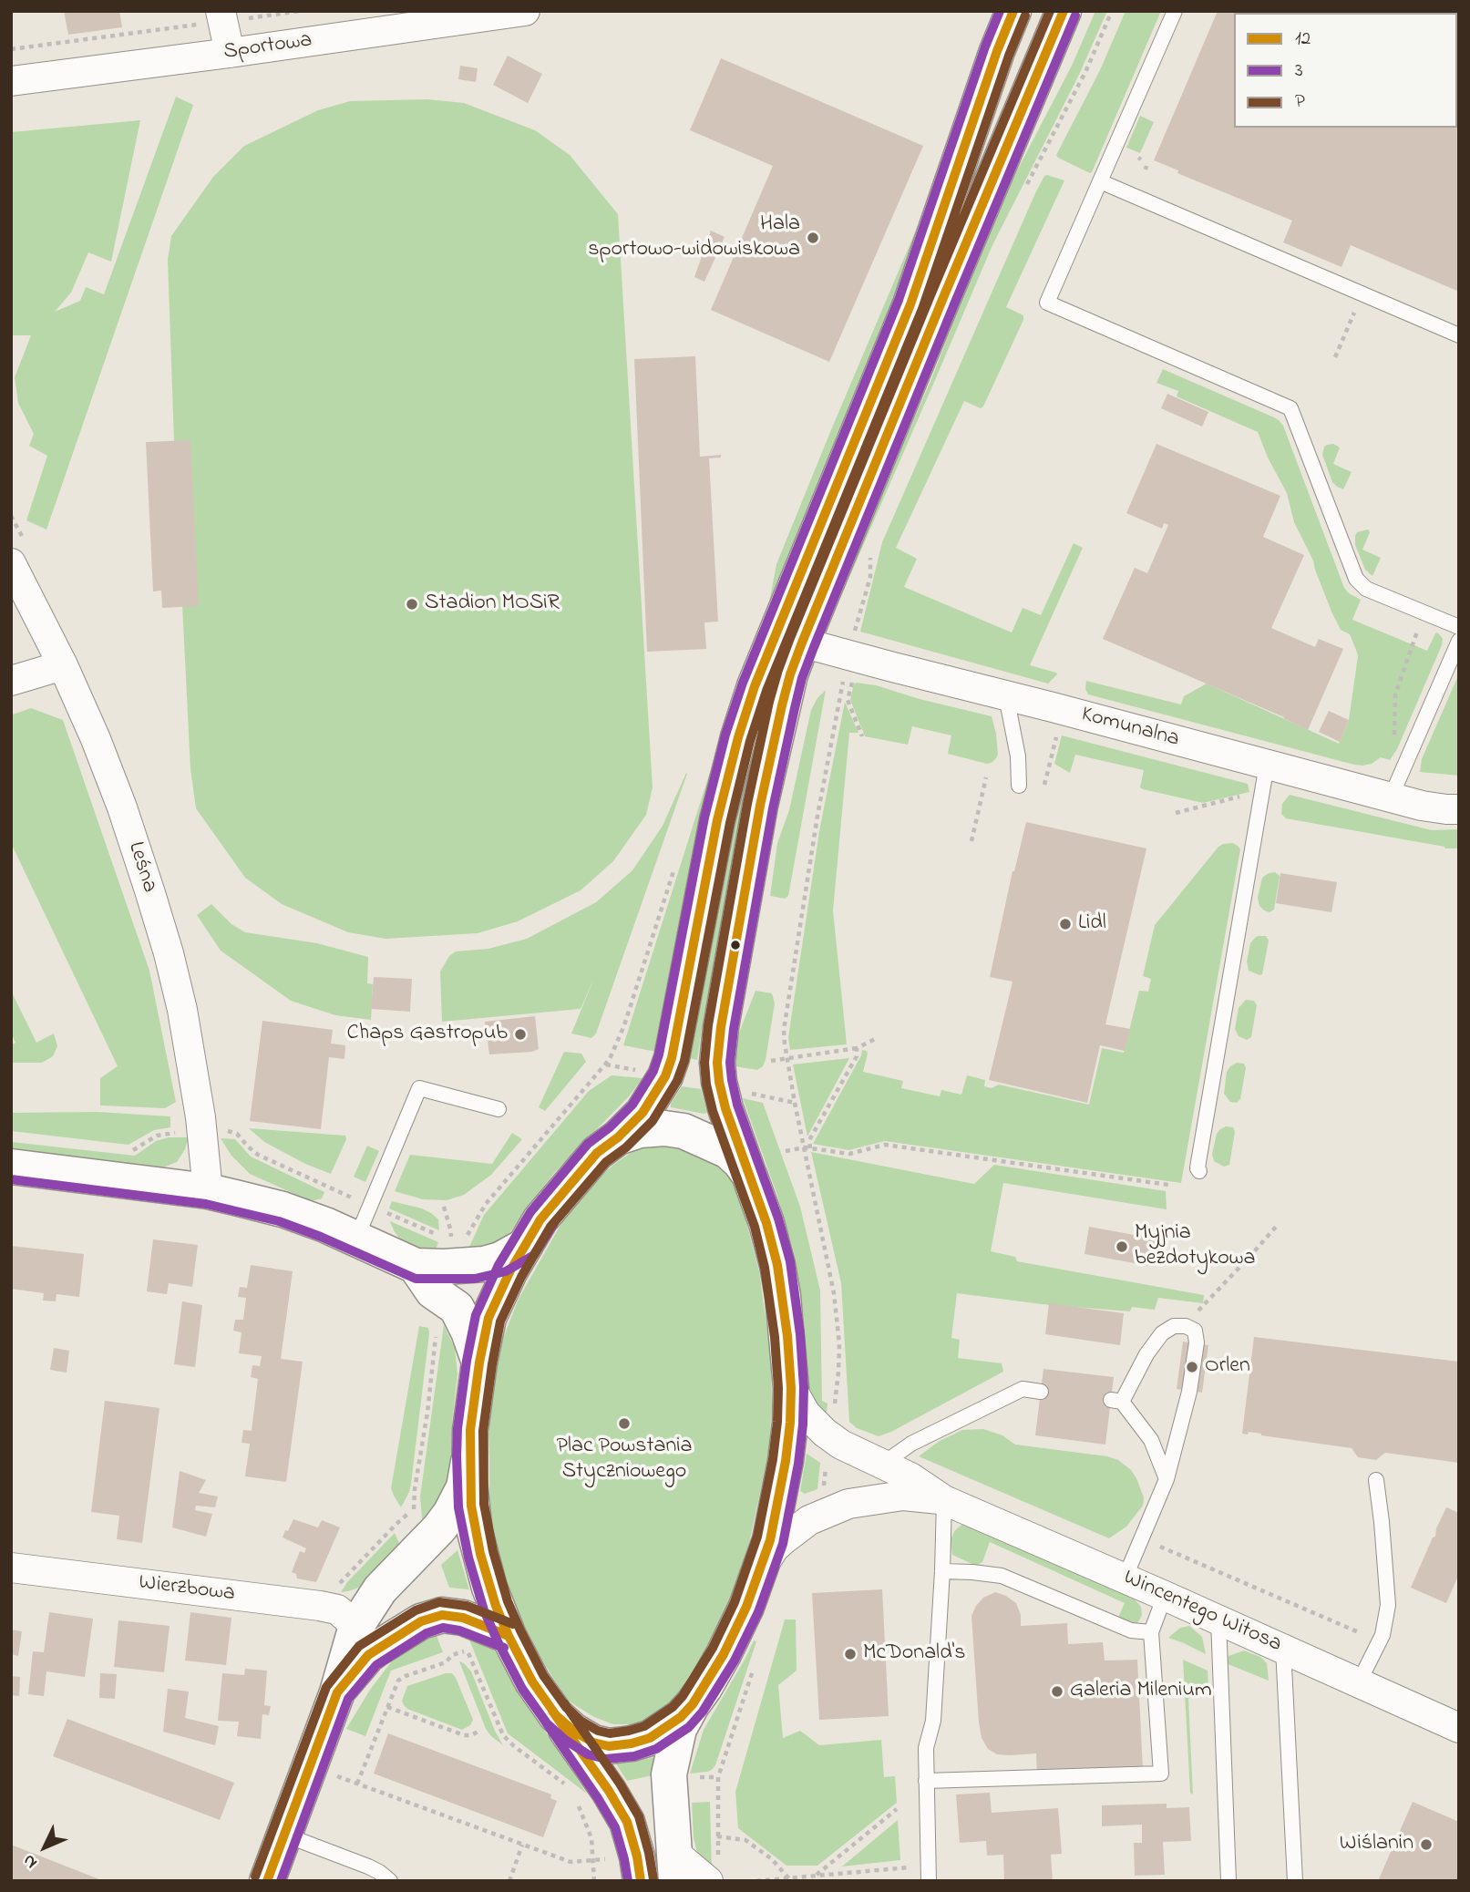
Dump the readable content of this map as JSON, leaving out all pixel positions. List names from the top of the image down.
{
  "streets": {
    "street": [
      "Sportowa",
      "Komunalna",
      "Leśna",
      "Wierzbowa",
      "Wincentego Witosa"
    ]
  },
  "places": [
    "Hala sportowo-widowiskowa",
    "Stadion MOSiR",
    "Lidl",
    "Chaps Gastropub",
    "Myjnia bezdotykowa",
    "Orlen",
    "Plac Powstania Styczniowego",
    "McDonald's",
    "Galeria Milenium",
    "Wiślanin"
  ],
  "lines": ["transit line 12", "transit line 3", "transit line P"],
  "legend": ["12", "3", "P"],
  "north": "bottom left"
}
